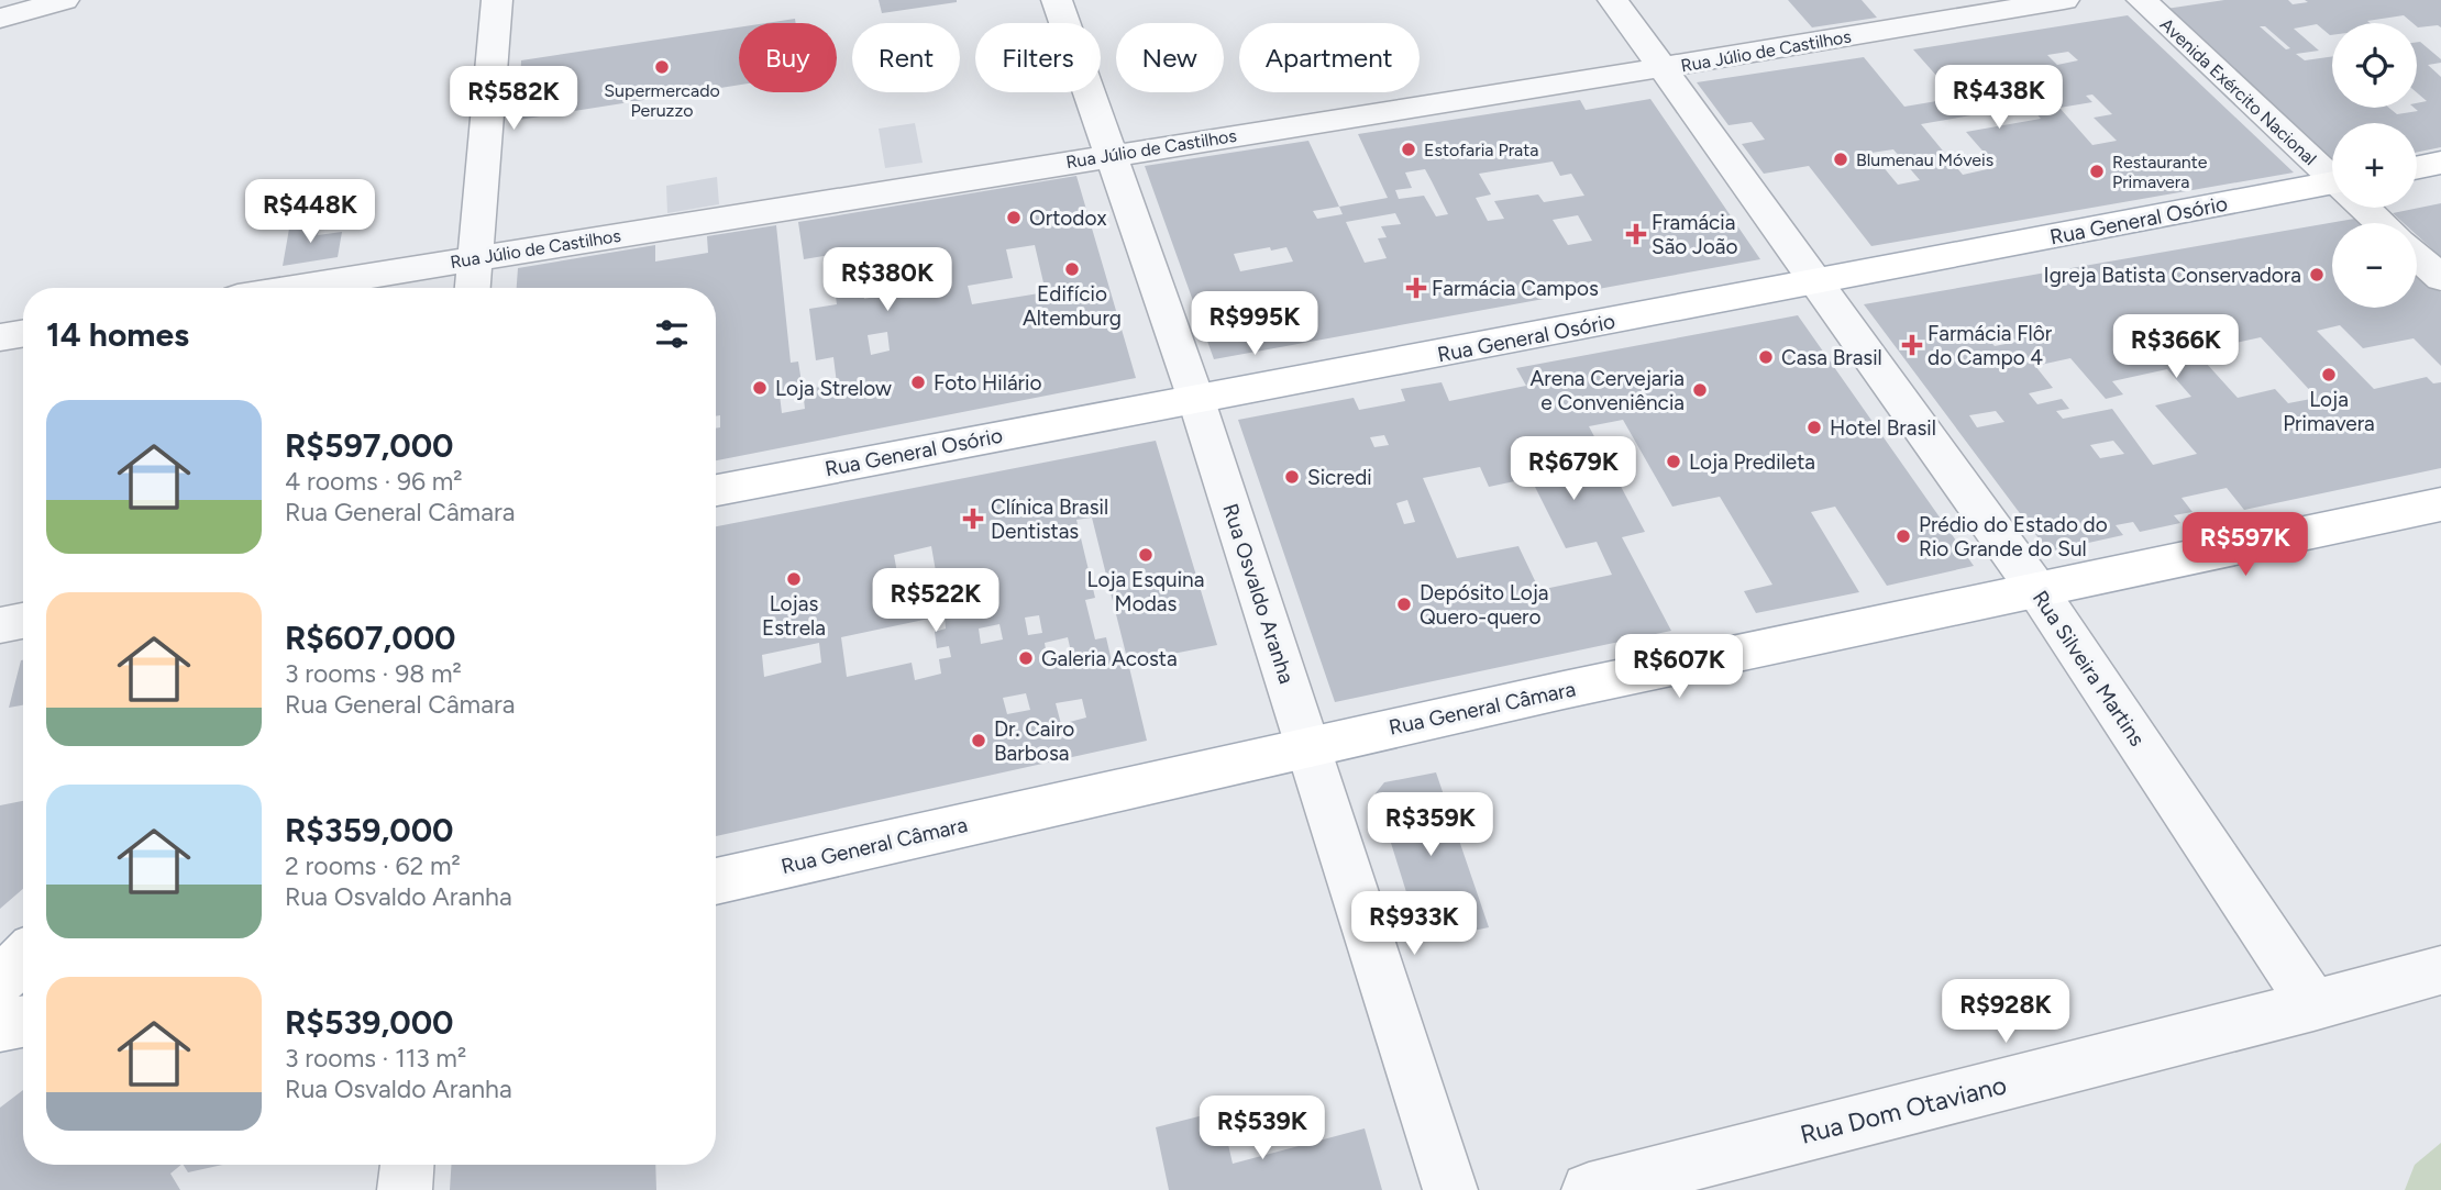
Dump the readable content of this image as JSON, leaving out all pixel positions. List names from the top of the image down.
{
  "streets": {
    "main road": ["Rua General Osório", "Rua General Câmara"],
    "street": [
      "Rua Júlio de Castilhos",
      "Avenida Exército Nacional",
      "Rua Osvaldo Aranha",
      "Rua Silveira Martins",
      "Rua Dom Otaviano"
    ]
  },
  "crossings": [
    ["Rua Júlio de Castilhos", "Rua Osvaldo Aranha"],
    ["Rua Júlio de Castilhos", "Rua Silveira Martins"],
    ["Rua General Osório", "Rua Osvaldo Aranha"],
    ["Rua General Osório", "Rua Silveira Martins"],
    ["Rua Osvaldo Aranha", "Rua General Câmara"],
    ["Rua Silveira Martins", "Rua General Câmara"],
    ["Rua Silveira Martins", "Rua Dom Otaviano"]
  ],
  "places": {
    "other": [
      "Supermercado Peruzzo",
      "Estofaria Prata",
      "Blumenau Móveis",
      "Restaurante Primavera",
      "Ortodox",
      "Edifício Altemburg",
      "Igreja Batista Conservadora",
      "Casa Brasil",
      "Loja Primavera",
      "Foto Hilário",
      "Loja Strelow",
      "Arena Cervejaria e Conveniência",
      "Hotel Brasil",
      "Loja Predileta",
      "Sicredi",
      "Prédio do Estado do Rio Grande do Sul",
      "Loja Esquina Modas",
      "Lojas Estrela",
      "Depósito Loja Quero-quero",
      "Galeria Acosta",
      "Dr. Cairo Barbosa"
    ],
    "health": [
      "Framácia São João",
      "Farmácia Campos",
      "Farmácia Flôr do Campo 4",
      "Clínica Brasil Dentistas"
    ]
  },
  "page": {
    "map_buttons": ["+", "−"],
    "chip": [
      "Buy",
      "Rent",
      "Filters",
      "New",
      "Apartment"
    ],
    "price": [
      "R$438K",
      "R$582K",
      "R$448K",
      "R$380K",
      "R$995K",
      "R$366K",
      "R$679K",
      "R$597K",
      "R$522K",
      "R$607K",
      "R$359K",
      "R$933K",
      "R$928K",
      "R$539K"
    ],
    "heading": "14 homes",
    "list": [
      {
        "name": "R$597,000",
        "note": "4 rooms · 96 m² · Rua General Câmara"
      },
      {
        "name": "R$607,000",
        "note": "3 rooms · 98 m² · Rua General Câmara"
      },
      {
        "name": "R$359,000",
        "note": "2 rooms · 62 m² · Rua Osvaldo Aranha"
      },
      {
        "name": "R$539,000",
        "note": "3 rooms · 113 m² · Rua Osvaldo Aranha"
      }
    ]
  }
}
